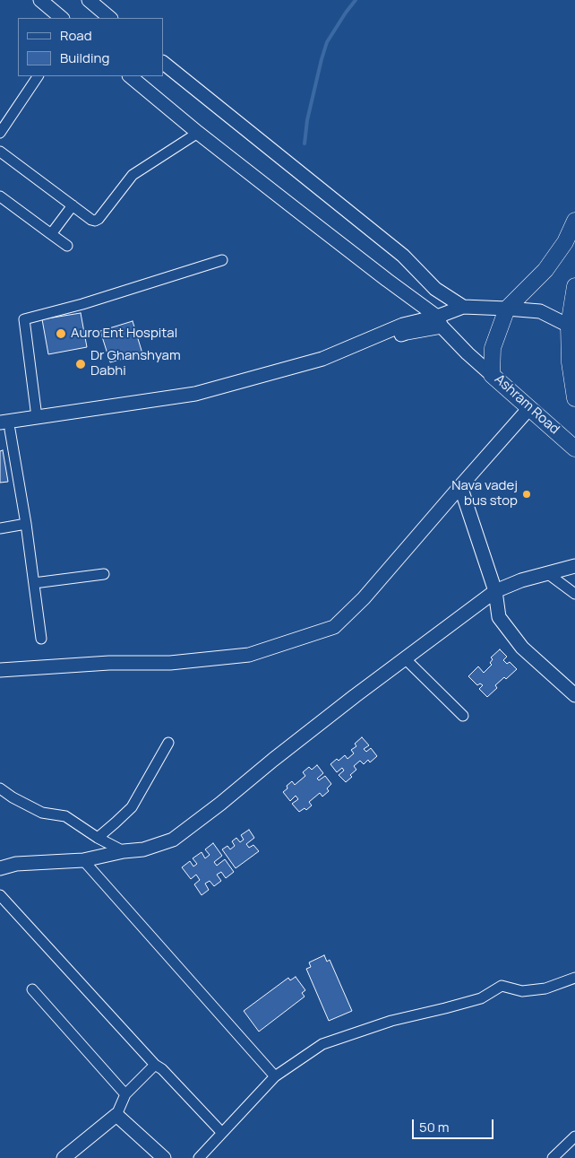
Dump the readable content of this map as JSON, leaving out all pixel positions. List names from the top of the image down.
{
  "streets": {
    "main road": ["Ashram Road"]
  },
  "places": ["Auro Ent Hospital", "Dr Ghanshyam Dabhi", "Nava vadej bus stop"],
  "legend": ["Road", "Building"],
  "scale_bar": "50 m"
}
